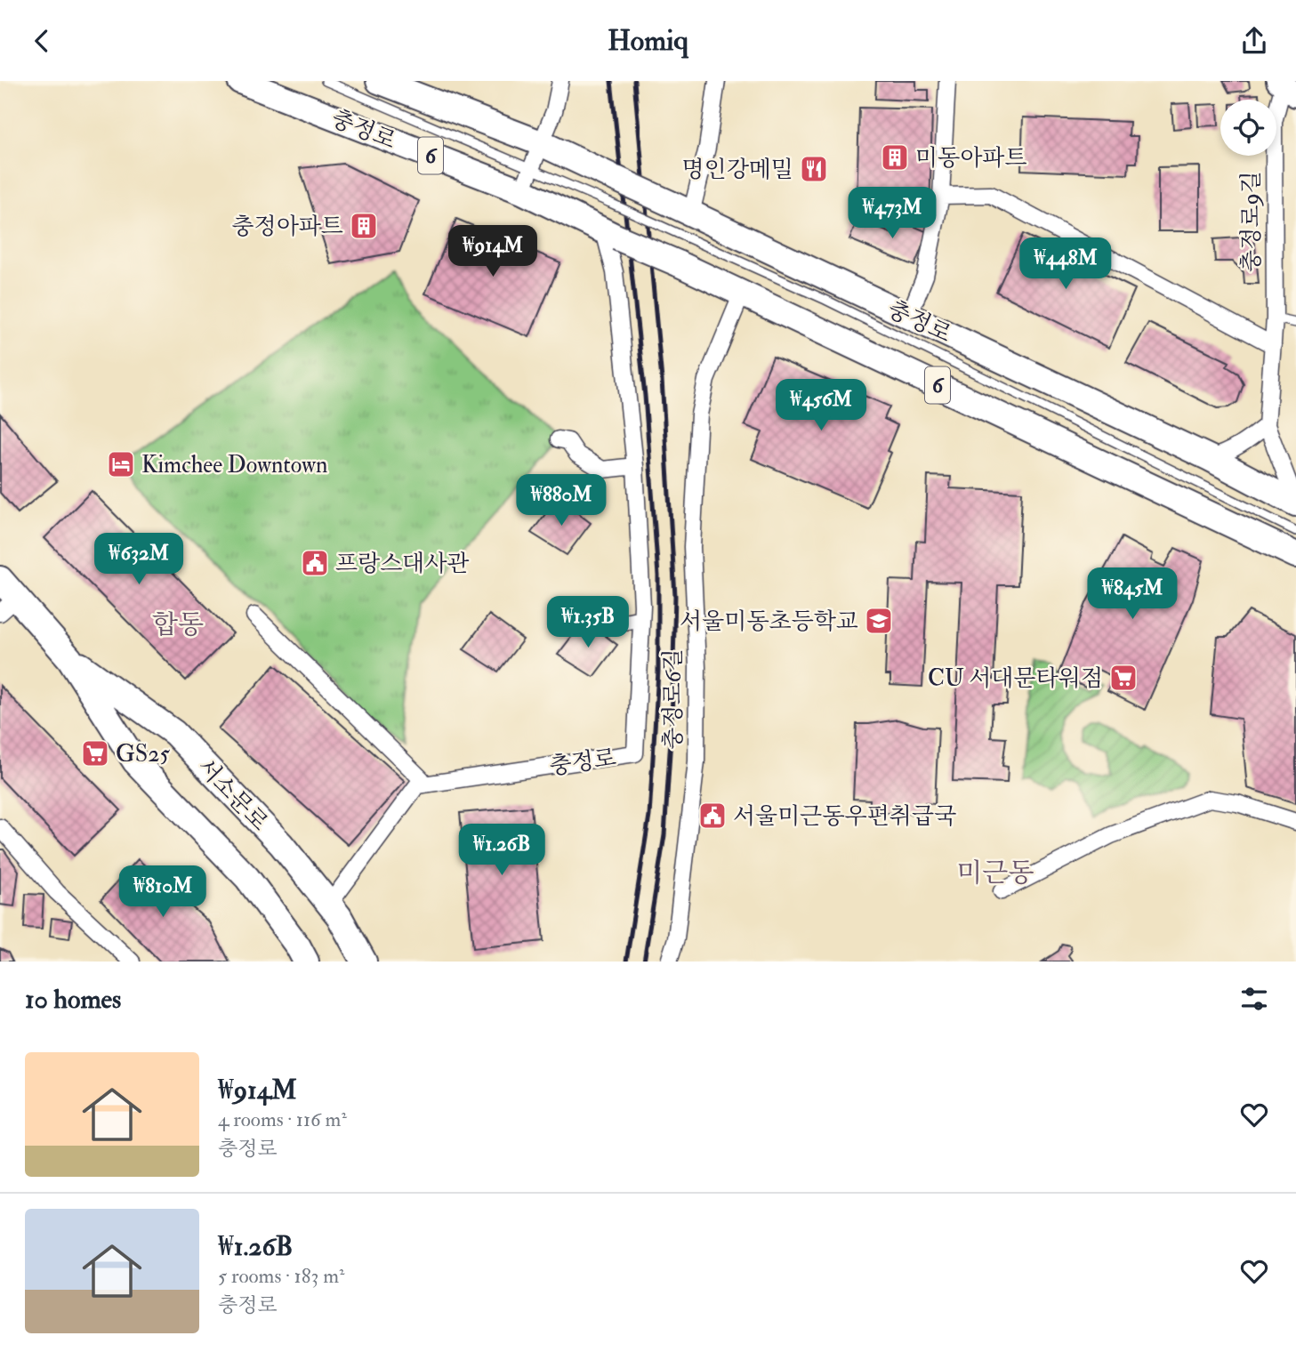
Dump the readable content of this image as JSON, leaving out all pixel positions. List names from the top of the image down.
{
  "streets": {
    "main road": ["충정로", "6", "서소문로"],
    "street": ["충정로9길", "충정로6길"]
  },
  "crossings": [
    ["충정로", "충정로9길"],
    ["충정로", "충정로6길"]
  ],
  "districts": ["합동", "미근동"],
  "places": {
    "building": ["미동아파트", "충정아파트"],
    "restaurant": ["명인강메밀"],
    "hotel": ["Kimchee Downtown"],
    "public building": ["프랑스대사관", "서울미근동우편취급국"],
    "school or university": ["서울미동초등학교"],
    "supermarket": ["CU 서대문타워점", "GS25"]
  },
  "page": {
    "header": "Homiq",
    "price": [
      "₩473M",
      "₩914M",
      "₩448M",
      "₩456M",
      "₩880M",
      "₩632M",
      "₩845M",
      "₩1.35B",
      "₩1.26B",
      "₩810M"
    ],
    "heading": "10 homes",
    "list": [
      {
        "name": "₩914M",
        "note": "4 rooms · 116 m² · 충정로"
      },
      {
        "name": "₩1.26B",
        "note": "5 rooms · 183 m² · 충정로"
      }
    ]
  }
}
